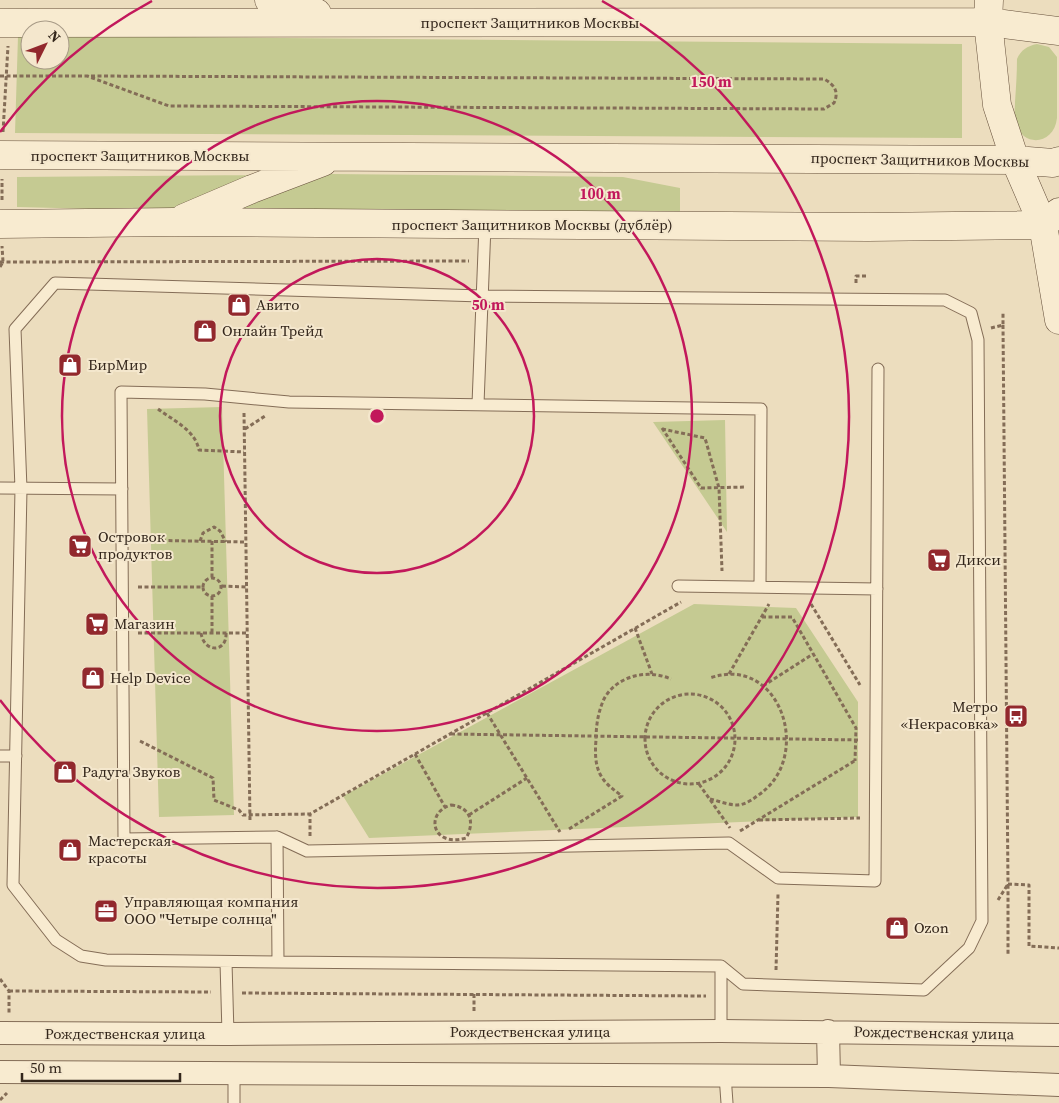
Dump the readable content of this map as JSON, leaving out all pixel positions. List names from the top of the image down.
{
  "streets": {
    "main road": ["проспект Защитников Москвы", "проспект Защитников Москвы (дублёр)"],
    "street": ["Рождественская улица"]
  },
  "places": {
    "shop": [
      "Авито",
      "Онлайн Трейд",
      "БирМир",
      "Help Device",
      "Радуга Звуков",
      "Мастерская красоты",
      "Ozon"
    ],
    "supermarket": ["Островок продуктов", "Дикси", "Магазин"],
    "bus stop": ["Метро «Некрасовка»"],
    "office": ["Управляющая компания ООО \"Четыре солнца\""]
  },
  "scale_bar": "50 m",
  "north": "top right",
  "rings": ["150 m", "100 m", "50 m"]
}
